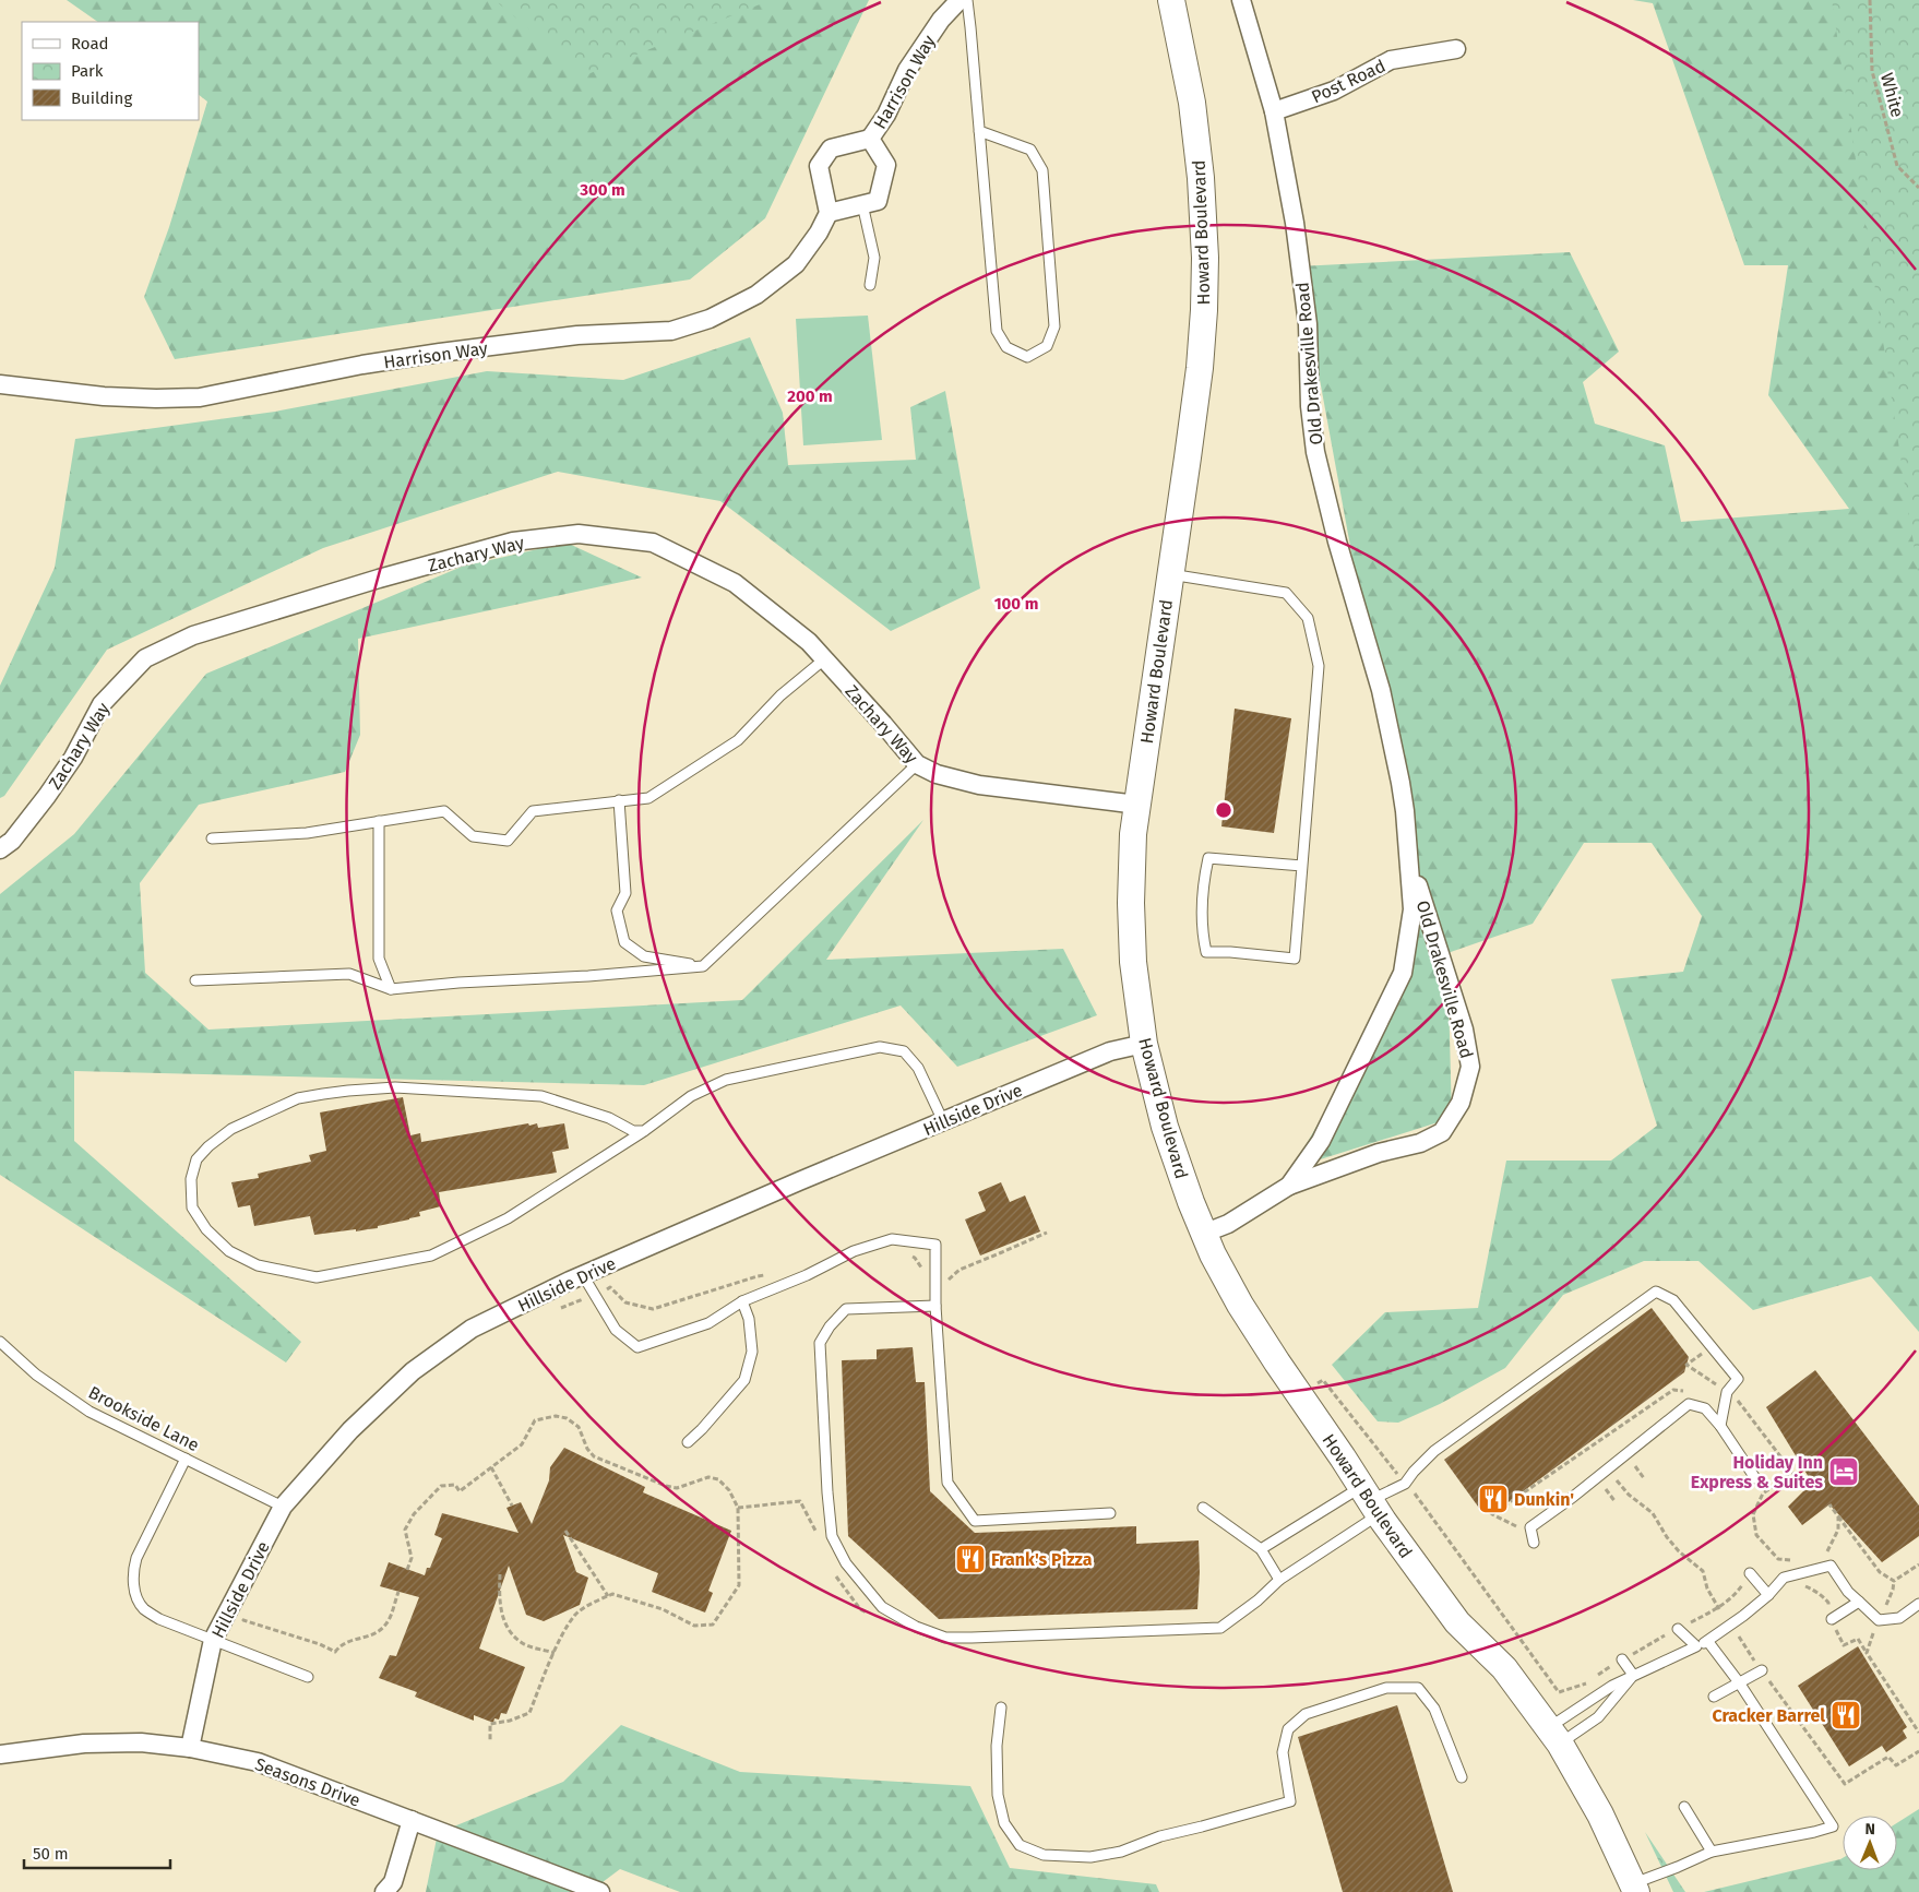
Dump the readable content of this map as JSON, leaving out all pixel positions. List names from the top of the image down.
{
  "streets": {
    "main road": ["Howard Boulevard"],
    "street": [
      "Post Road",
      "Harrison Way",
      "Old Drakesville Road",
      "Zachary Way",
      "Hillside Drive",
      "Seasons Drive"
    ],
    "lane": ["Brookside Lane"],
    "path": ["White"]
  },
  "crossings": [
    ["Post Road", "Old Drakesville Road"],
    ["Howard Boulevard", "Old Drakesville Road"],
    ["Howard Boulevard", "Zachary Way"],
    ["Howard Boulevard", "Hillside Drive"],
    ["Hillside Drive", "Brookside Lane"],
    ["Hillside Drive", "Seasons Drive"]
  ],
  "places": {
    "hotel": ["Holiday Inn Express & Suites"],
    "restaurant": ["Dunkin'", "Frank's Pizza", "Cracker Barrel"]
  },
  "legend": ["Road", "Park", "Building"],
  "scale_bar": "50 m",
  "north": "top",
  "rings": ["300 m", "200 m", "100 m"]
}
